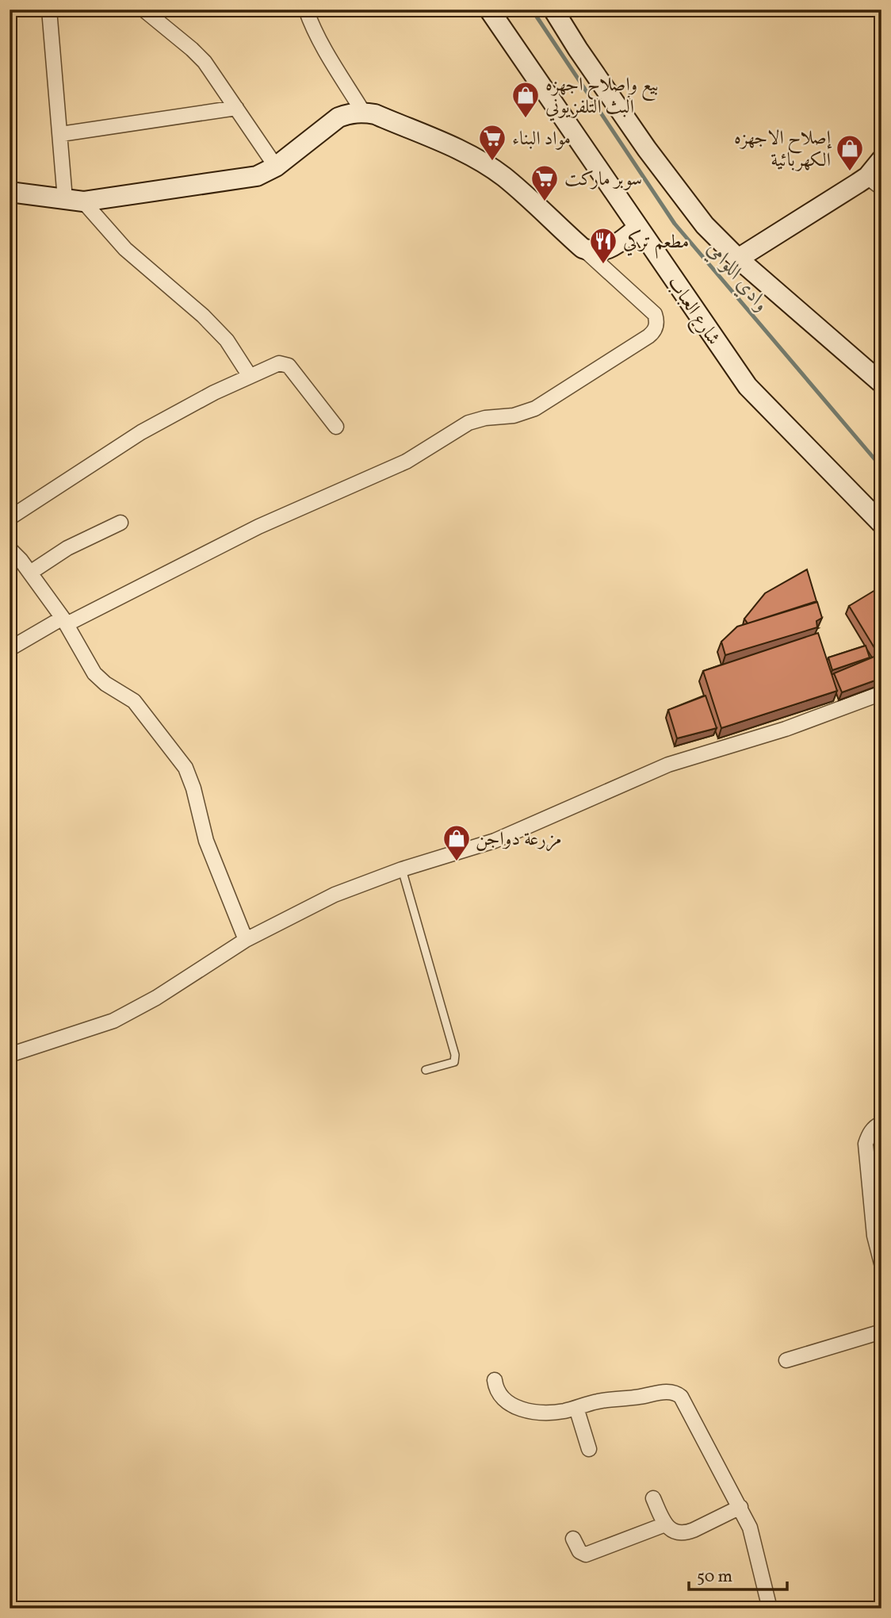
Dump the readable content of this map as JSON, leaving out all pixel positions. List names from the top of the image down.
{
  "streets": {
    "street": ["شارع العباب"]
  },
  "water": ["وادي اللوامي"],
  "places": {
    "shop": ["بيع وإصلاح اجهزه البث التلفزيوني", "إصلاح الاجهزه الكهربائية", "مزرعة دواجن"],
    "supermarket": ["مواد البناء", "سوبر ماركت"],
    "restaurant": ["مطعم تركي"]
  },
  "scale_bar": "50 m"
}
